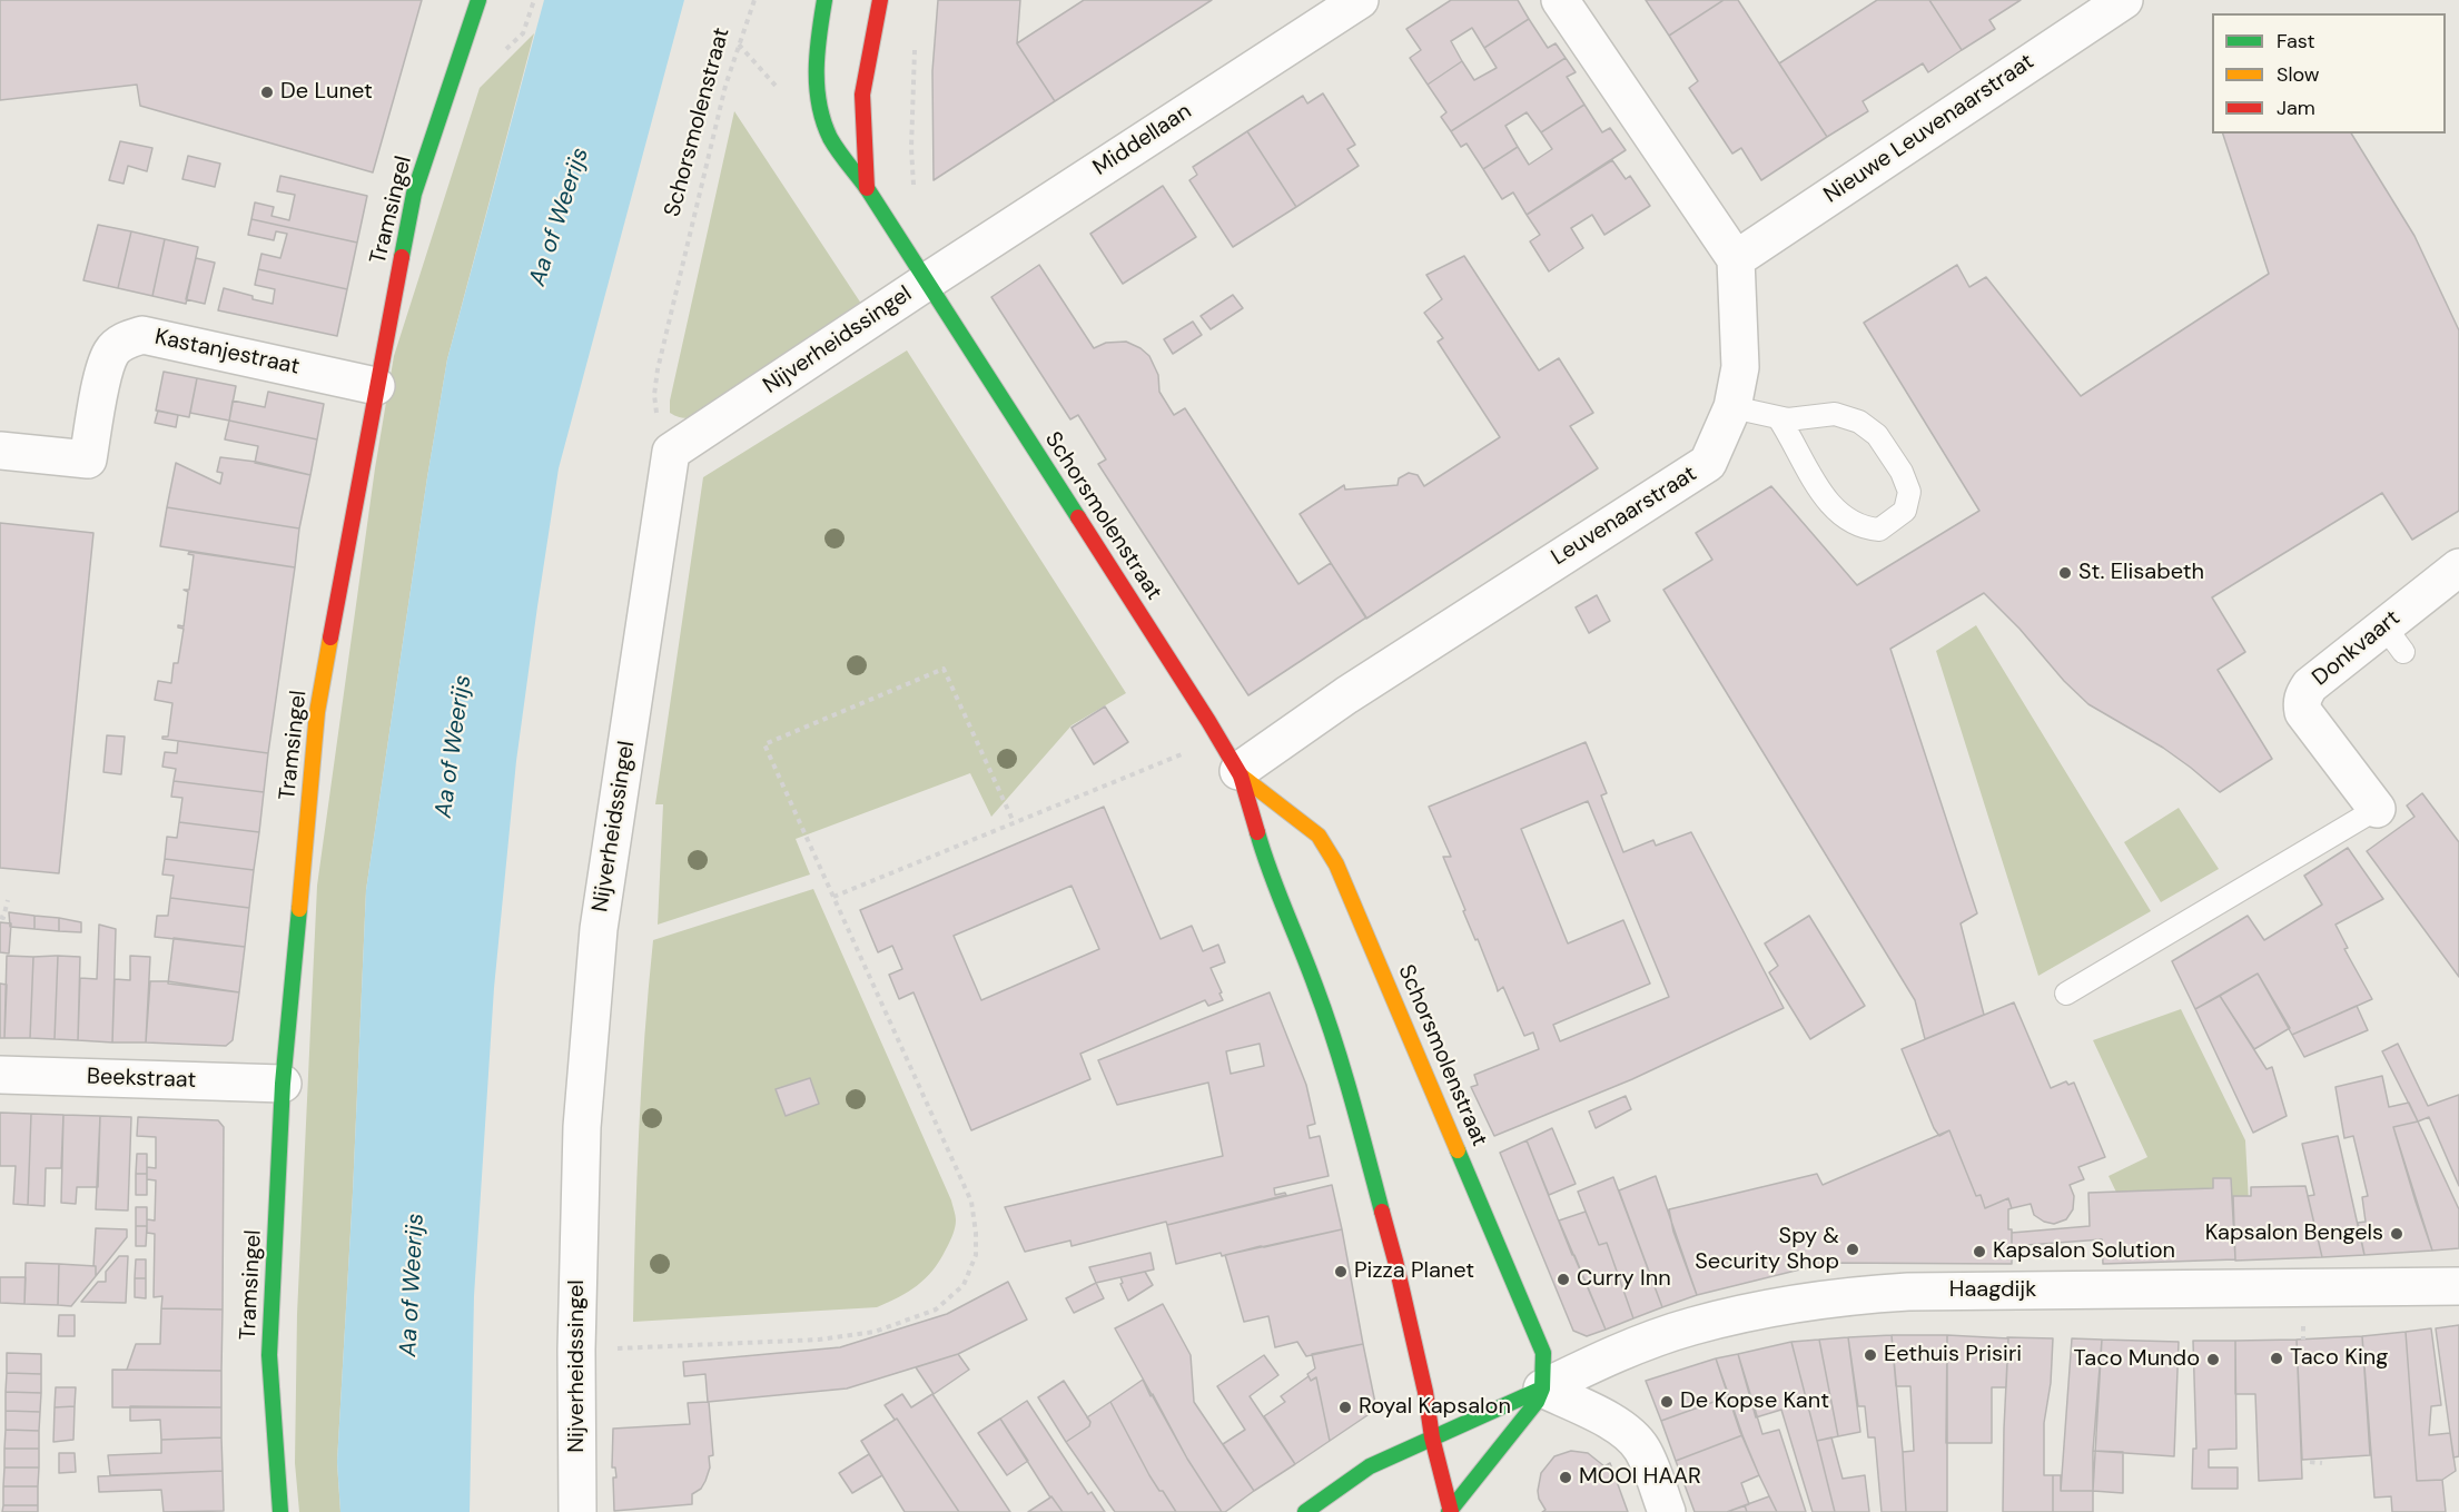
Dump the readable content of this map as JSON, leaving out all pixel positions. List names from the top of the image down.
{
  "streets": {
    "street": [
      "Schorsmolenstraat",
      "Nieuwe Leuvenaarstraat",
      "Middellaan",
      "Tramsingel",
      "Nijverheidssingel",
      "Kastanjestraat",
      "Leuvenaarstraat",
      "Donkvaart",
      "Beekstraat",
      "Haagdijk"
    ]
  },
  "crossings": [
    ["Schorsmolenstraat", "Middellaan"],
    ["Schorsmolenstraat", "Nijverheidssingel"],
    ["Schorsmolenstraat", "Leuvenaarstraat"],
    ["Schorsmolenstraat", "Haagdijk"],
    ["Nieuwe Leuvenaarstraat", "Leuvenaarstraat"],
    ["Middellaan", "Nijverheidssingel"],
    ["Tramsingel", "Kastanjestraat"],
    ["Tramsingel", "Beekstraat"]
  ],
  "water": ["Aa of Weerijs"],
  "places": [
    "De Lunet",
    "St. Elisabeth",
    "Kapsalon Bengels",
    "Spy & Security Shop",
    "Kapsalon Solution",
    "Pizza Planet",
    "Curry Inn",
    "Eethuis Prisiri",
    "Taco King",
    "Taco Mundo",
    "De Kopse Kant",
    "Royal Kapsalon",
    "MOOI HAAR"
  ],
  "legend": ["Fast", "Slow", "Jam"]
}
